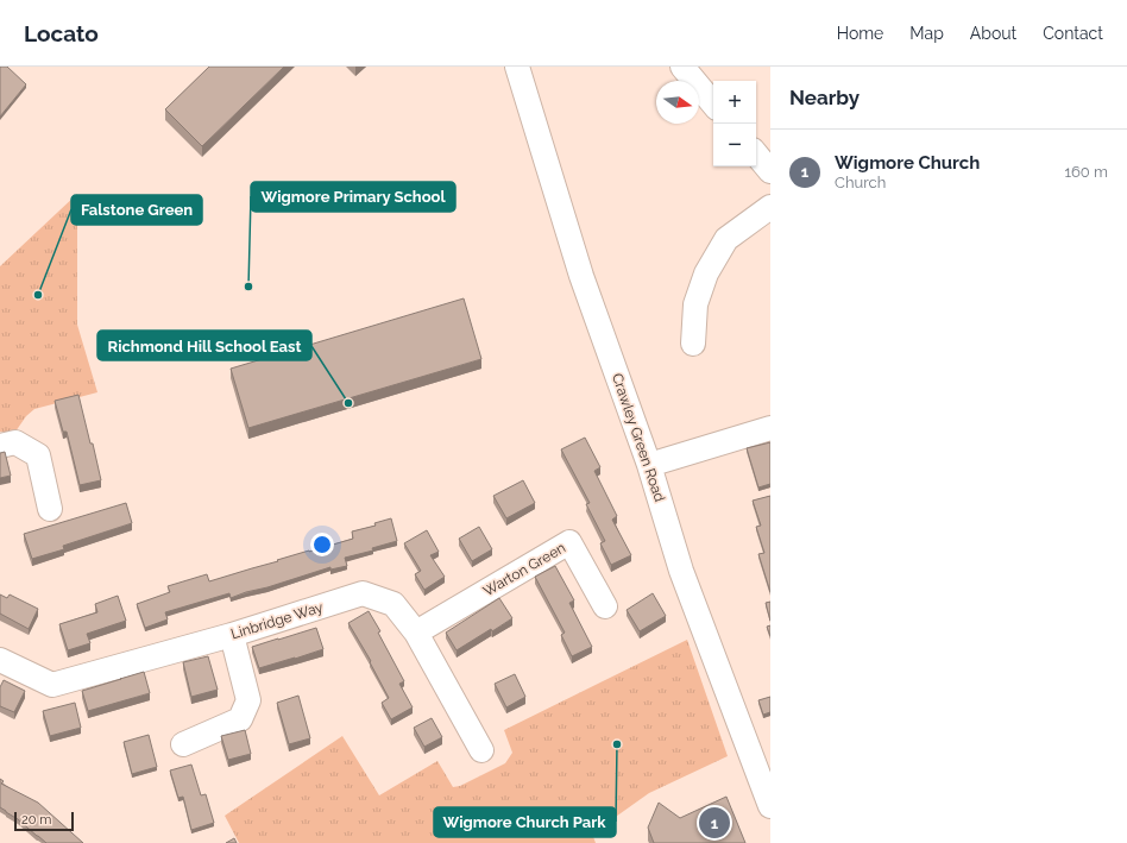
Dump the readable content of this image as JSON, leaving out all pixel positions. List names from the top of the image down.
{
  "streets": {
    "street": ["Crawley Green Road", "Warton Green", "Linbridge Way"]
  },
  "crossings": [
    ["Warton Green", "Linbridge Way"]
  ],
  "places": [
    "Wigmore Primary School",
    "Falstone Green",
    "Richmond Hill School East",
    "Wigmore Church Park"
  ],
  "scale_bar": "20 m",
  "north": "right",
  "page": {
    "header": "Locato",
    "nav": [
      "Home",
      "Map",
      "About",
      "Contact"
    ],
    "heading": "Nearby",
    "map_buttons": ["+", "−"],
    "list": [
      {
        "mark": "1",
        "name": "Wigmore Church",
        "note": "Church",
        "value": "160 m"
      }
    ],
    "pins": "1",
    "scale": "20 m"
  }
}
